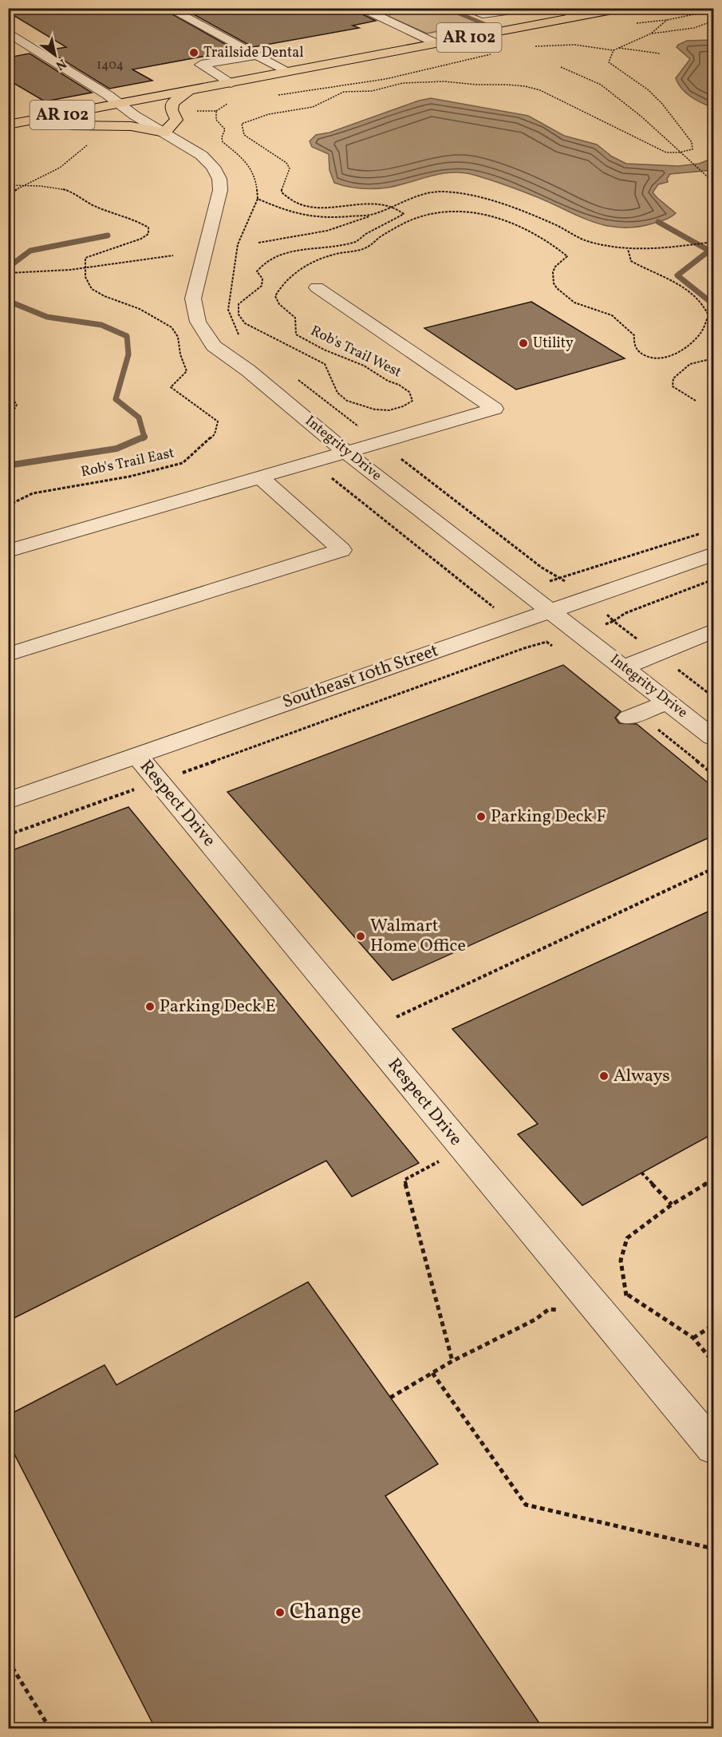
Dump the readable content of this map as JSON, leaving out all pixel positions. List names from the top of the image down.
{
  "streets": {
    "main road": ["AR 102"],
    "street": ["Integrity Drive", "Southeast 10th Street", "Respect Drive"],
    "path": ["Rob's Trail West", "Rob's Trail East"]
  },
  "crossings": [
    ["AR 102", "Integrity Drive"],
    ["Integrity Drive", "Southeast 10th Street"],
    ["Southeast 10th Street", "Respect Drive"]
  ],
  "places": [
    "Trailside Dental",
    "Utility",
    "Parking Deck F",
    "Walmart Home Office",
    "Parking Deck E",
    "Always",
    "Change"
  ],
  "house_numbers": ["1404"],
  "north": "bottom right"
}
